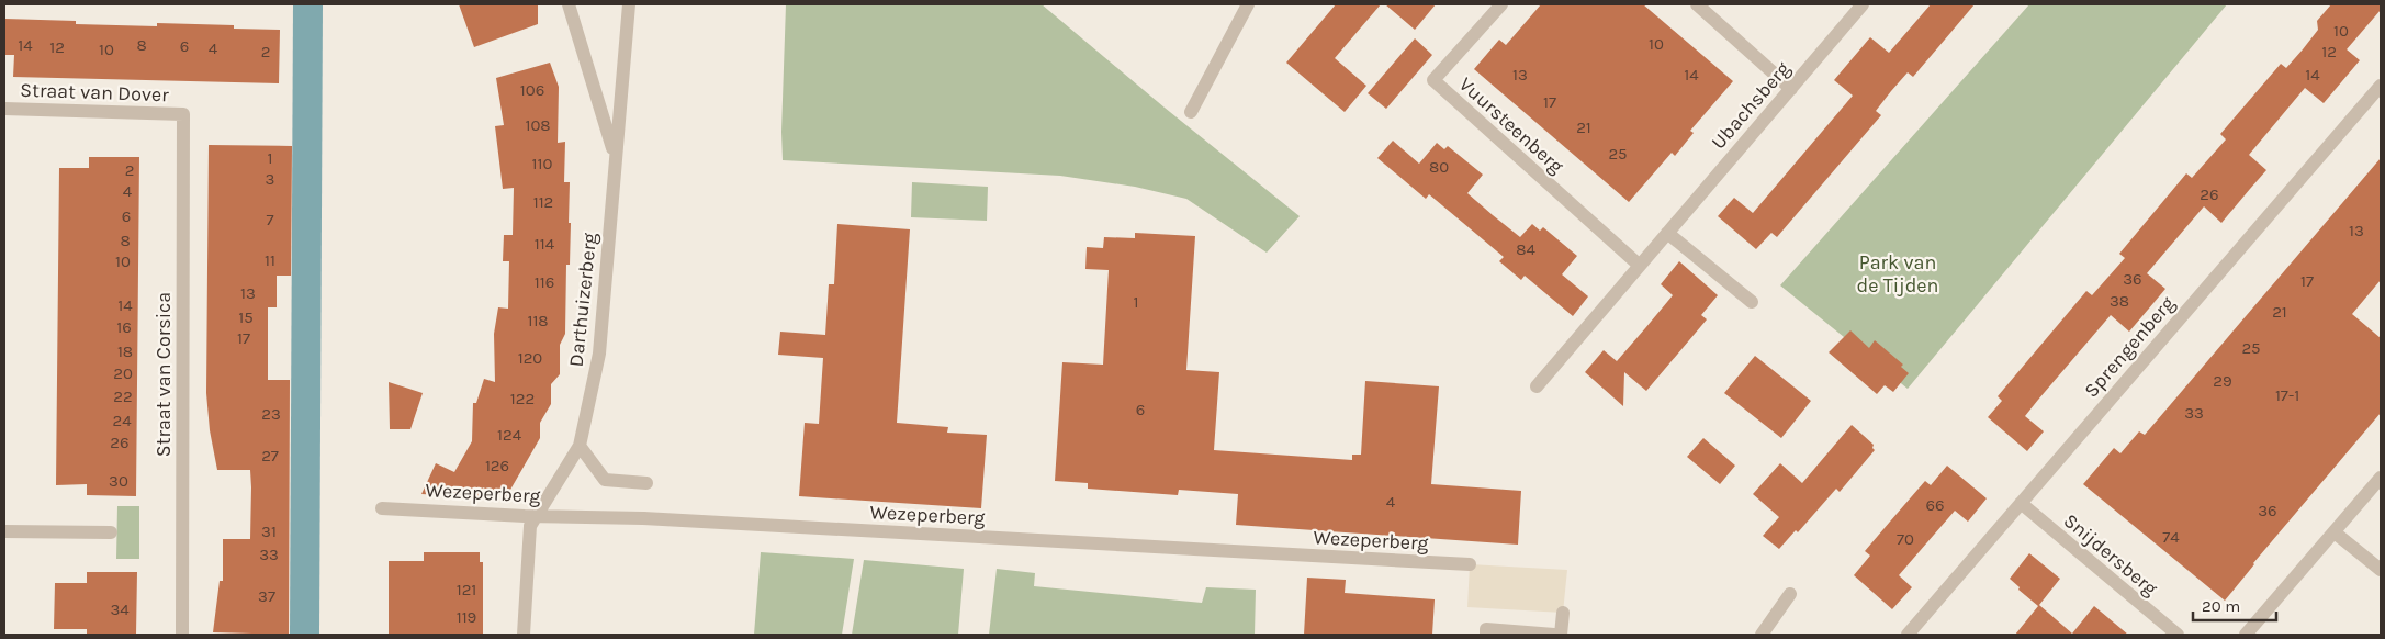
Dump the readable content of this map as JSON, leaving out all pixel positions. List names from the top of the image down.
{
  "streets": {
    "street": [
      "Straat van Dover",
      "Ubachsberg",
      "Vuursteenberg",
      "Darthuizerberg",
      "Sprengenberg",
      "Straat van Corsica",
      "Wezeperberg",
      "Snijdersberg"
    ]
  },
  "crossings": [
    ["Straat van Dover", "Straat van Corsica"],
    ["Ubachsberg", "Vuursteenberg"],
    ["Darthuizerberg", "Wezeperberg"],
    ["Sprengenberg", "Snijdersberg"]
  ],
  "parks": ["Park van de Tijden"],
  "house_numbers": [
    "10",
    "10",
    "14",
    "8",
    "6",
    "12",
    "4",
    "10",
    "2",
    "12",
    "13",
    "14",
    "14",
    "106",
    "17",
    "108",
    "21",
    "25",
    "1",
    "110",
    "80",
    "2",
    "3",
    "4",
    "26",
    "112",
    "6",
    "7",
    "13",
    "8",
    "114",
    "84",
    "11",
    "10",
    "36",
    "17",
    "116",
    "13",
    "38",
    "1",
    "14",
    "21",
    "15",
    "118",
    "16",
    "17",
    "25",
    "18",
    "120",
    "20",
    "29",
    "17-1",
    "22",
    "122",
    "6",
    "33",
    "23",
    "24",
    "124",
    "26",
    "27",
    "126",
    "30",
    "4",
    "66",
    "36",
    "31",
    "74",
    "70",
    "33",
    "121",
    "37",
    "34",
    "119"
  ],
  "scale_bar": "20 m"
}
